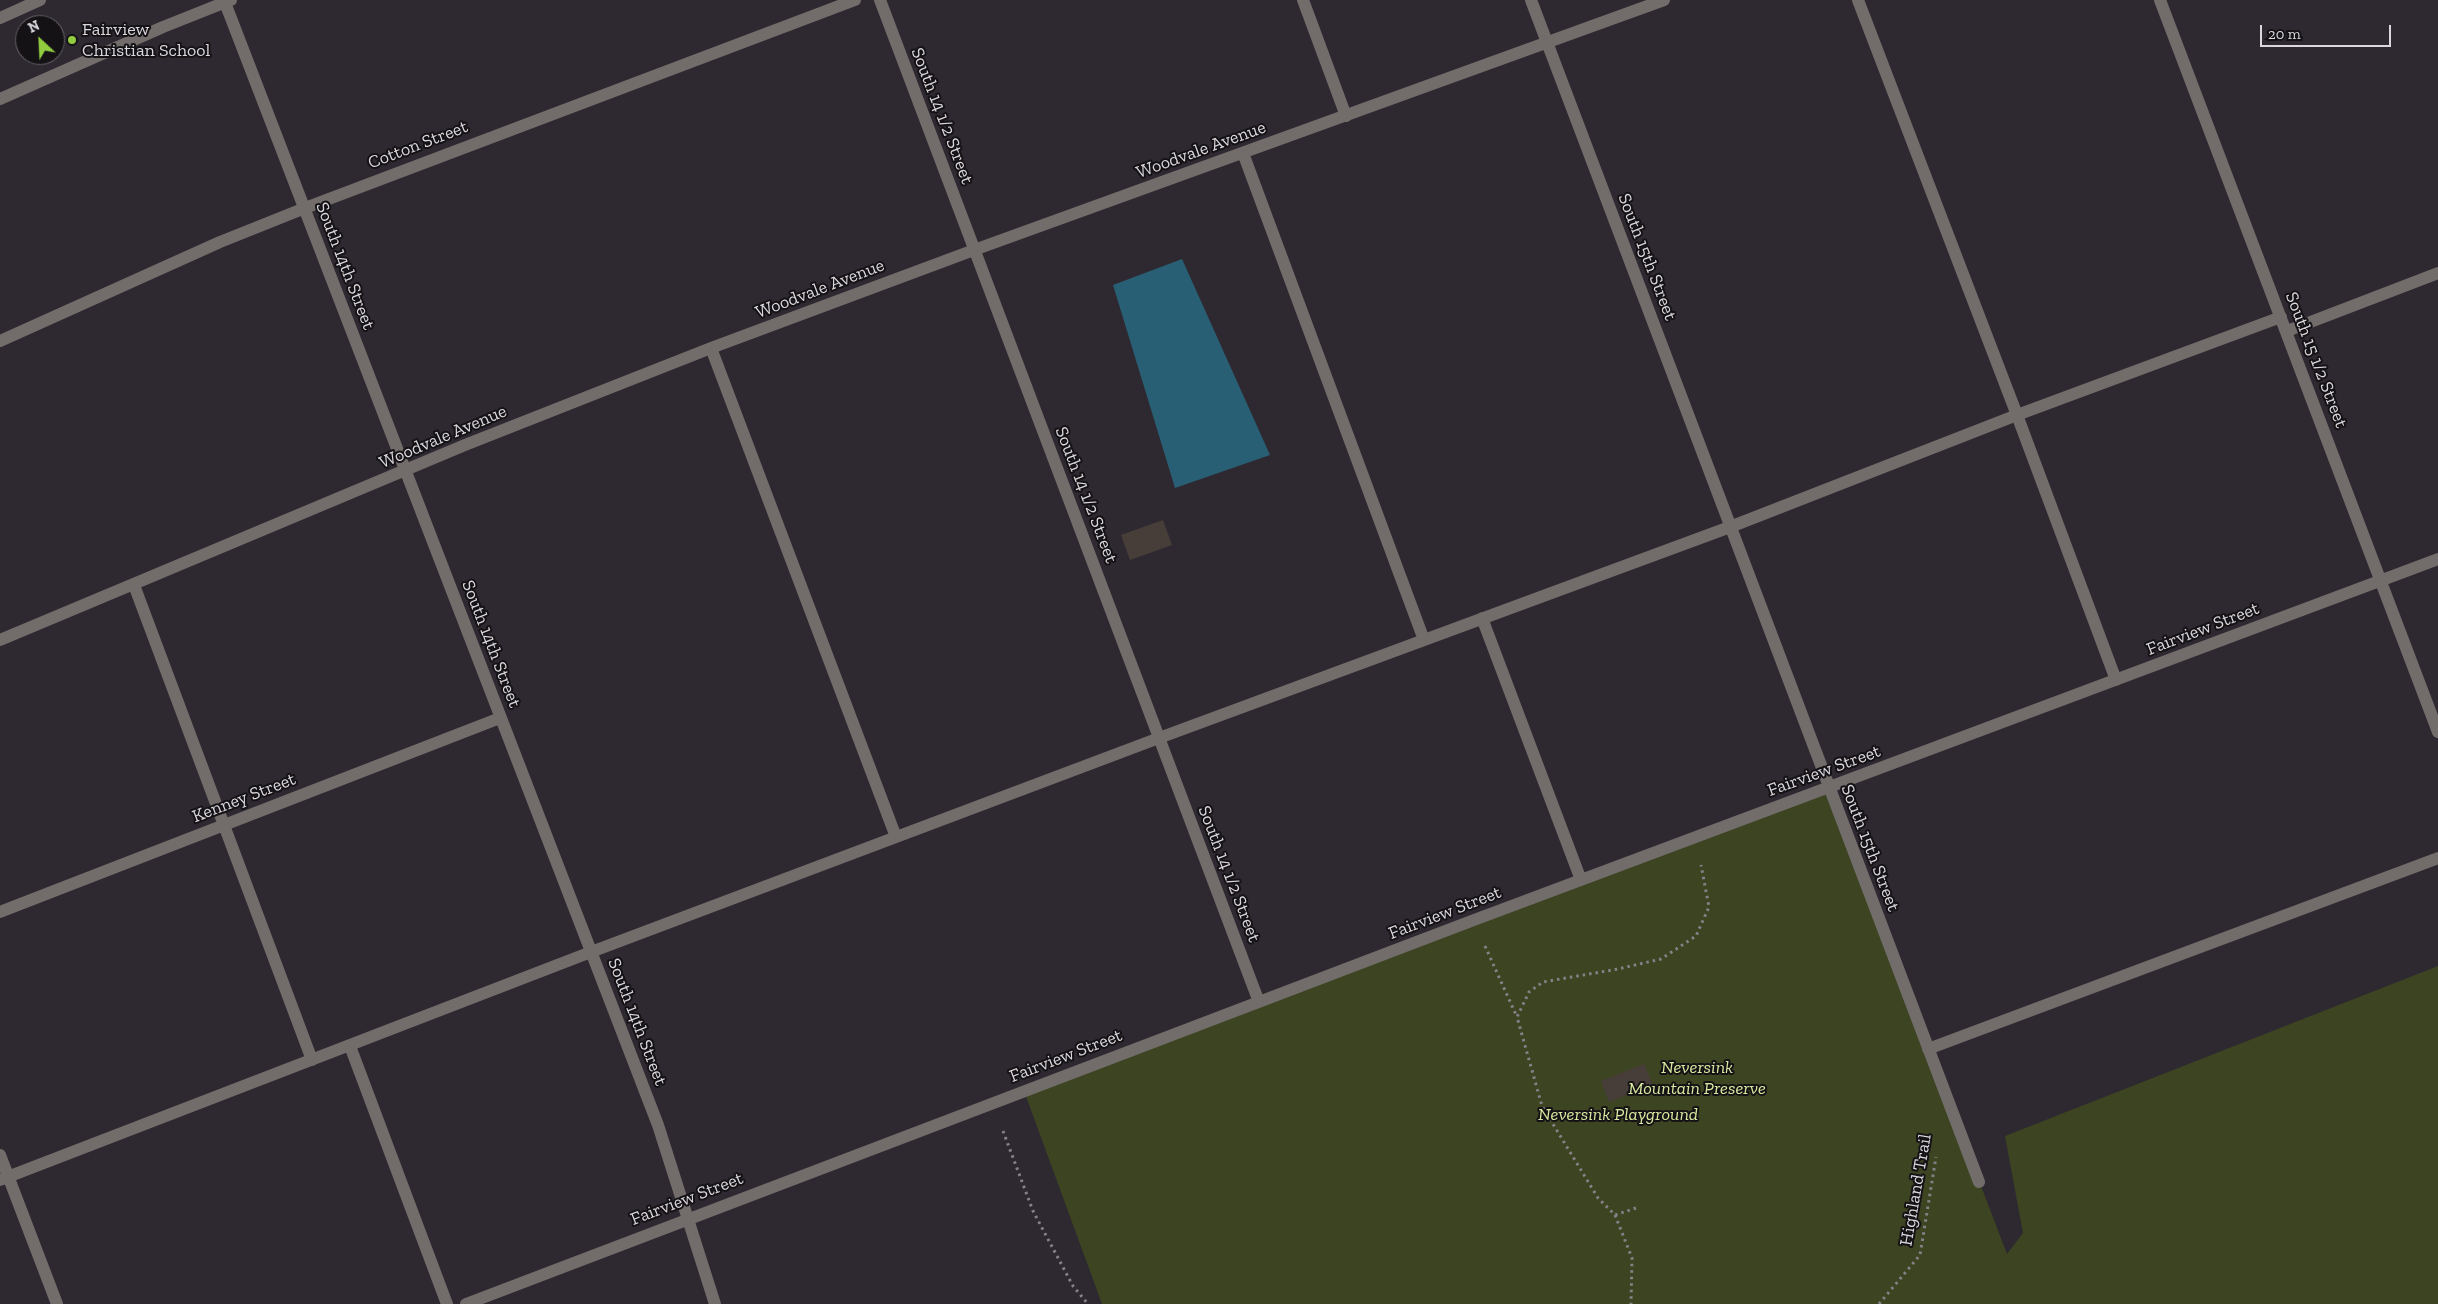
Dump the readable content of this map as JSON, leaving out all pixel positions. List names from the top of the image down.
{
  "streets": {
    "street": [
      "South 14 1/2 Street",
      "Cotton Street",
      "Woodvale Avenue",
      "South 15th Street",
      "South 14th Street",
      "South 15 1/2 Street",
      "Fairview Street",
      "Kenney Street"
    ],
    "path": ["Highland Trail"]
  },
  "crossings": [
    ["South 14 1/2 Street", "Woodvale Avenue"],
    ["South 14 1/2 Street", "Fairview Street"],
    ["Cotton Street", "South 14th Street"],
    ["Woodvale Avenue", "South 15th Street"],
    ["Woodvale Avenue", "South 14th Street"],
    ["South 15th Street", "Fairview Street"],
    ["South 14th Street", "Fairview Street"],
    ["South 14th Street", "Kenney Street"],
    ["South 15 1/2 Street", "Fairview Street"]
  ],
  "parks": ["Neversink Mountain Preserve", "Neversink Playground"],
  "places": ["Fairview Christian School"],
  "scale_bar": "20 m",
  "north": "top left"
}
